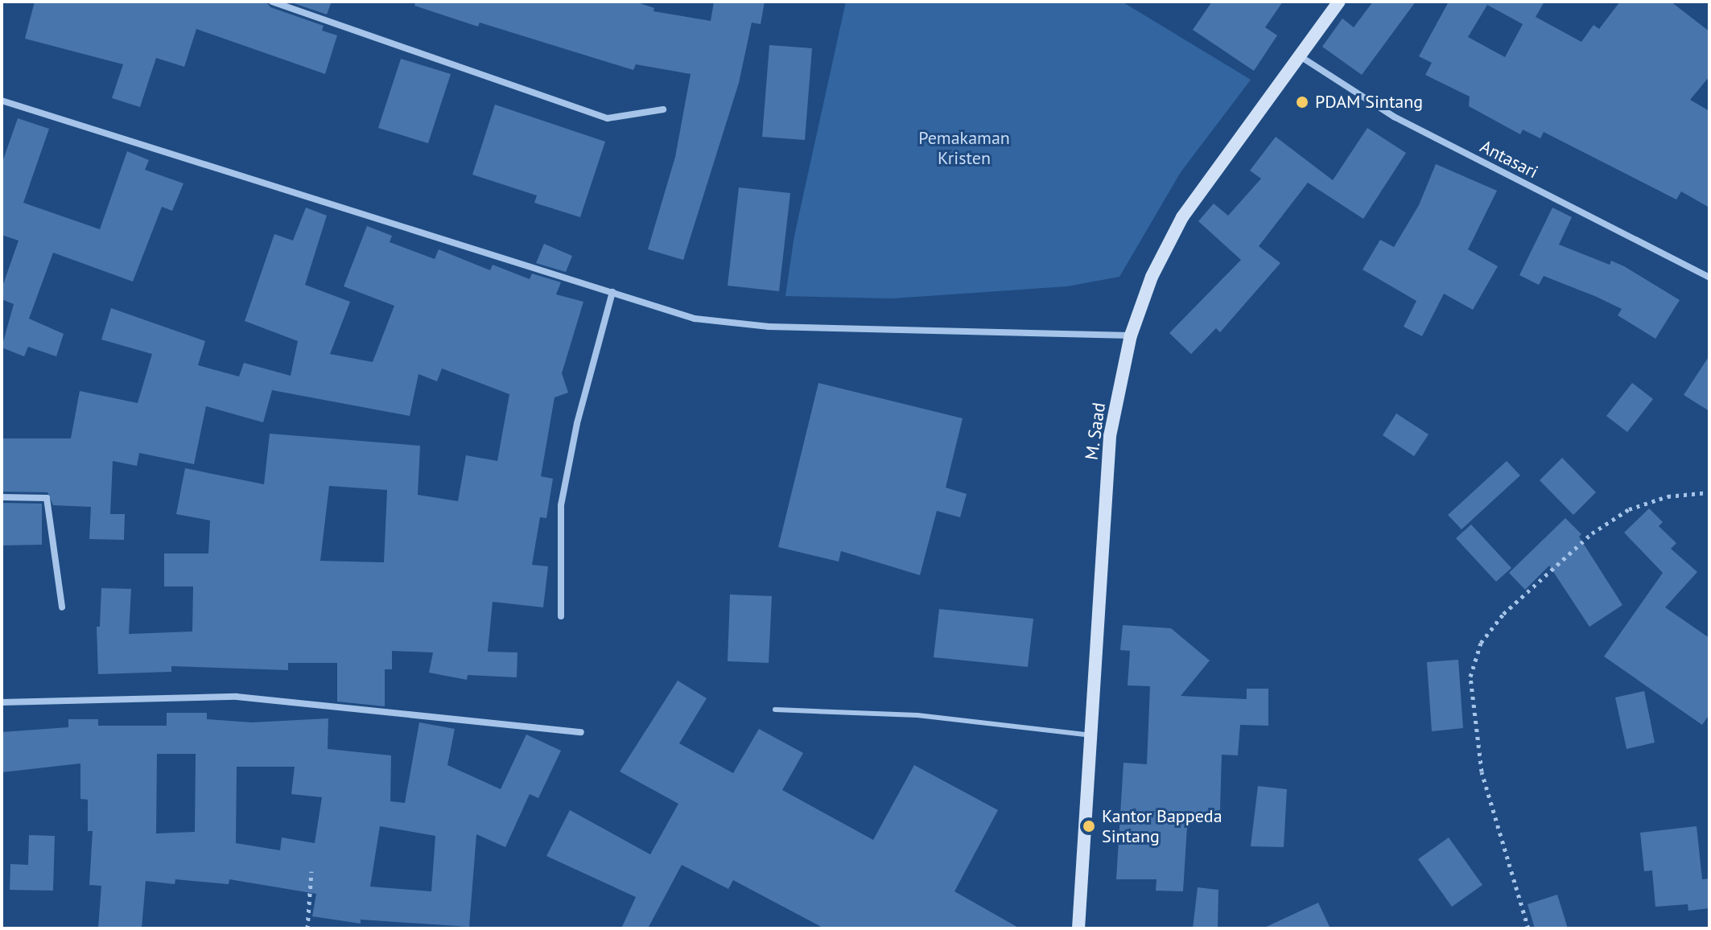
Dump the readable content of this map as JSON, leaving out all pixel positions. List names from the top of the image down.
{
  "streets": {
    "street": ["Antasari", "M. Saad"]
  },
  "crossings": [
    ["Antasari", "M. Saad"]
  ],
  "parks": ["Pemakaman Kristen"],
  "places": ["PDAM Sintang", "Kantor Bappeda Sintang"]
}
